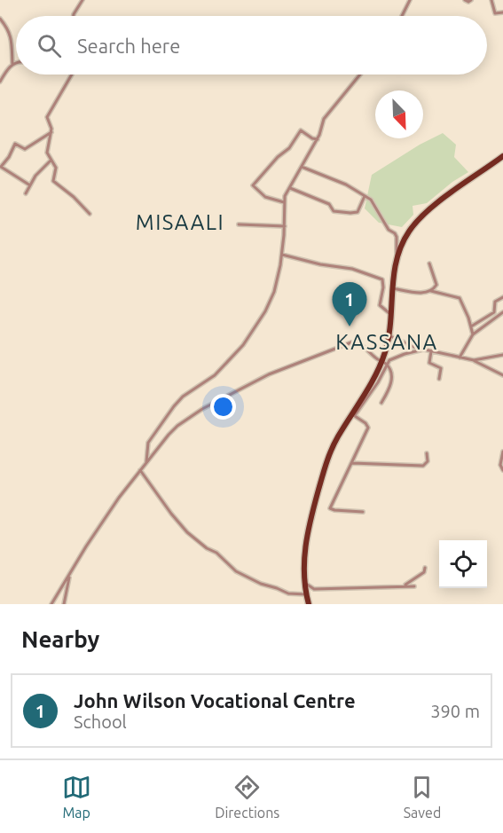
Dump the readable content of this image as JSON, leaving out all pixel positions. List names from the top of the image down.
{
  "districts": ["MISAALI", "KASSANA"],
  "north": "bottom right",
  "page": {
    "search": "Search here",
    "pins": "1",
    "heading": "Nearby",
    "list": [
      {
        "mark": "1",
        "name": "John Wilson Vocational Centre",
        "note": "School",
        "value": "390 m"
      }
    ],
    "nav": ["Map", "Directions", "Saved"]
  }
}
